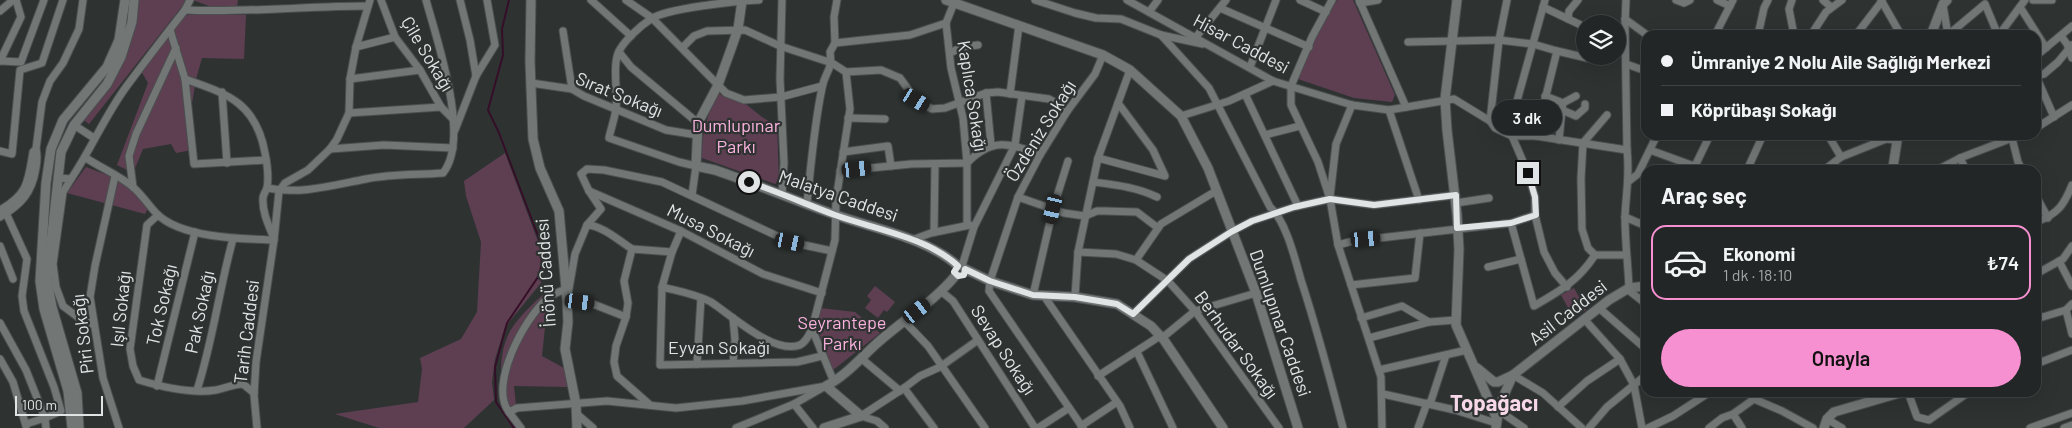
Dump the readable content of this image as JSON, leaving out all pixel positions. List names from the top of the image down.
{
  "streets": {
    "street": [
      "Hisar Caddesi",
      "Çile Sokağı",
      "Sırat Sokağı",
      "Kaplıca Sokağı",
      "Özdeniz Sokağı",
      "Malatya Caddesi",
      "Musa Sokağı",
      "İnönü Caddesi",
      "Tok Sokağı",
      "Işıl Sokağı",
      "Pak Sokağı",
      "Asil Caddesi",
      "Dumlupınar Caddesi",
      "Tarih Caddesi",
      "Piri Sokağı",
      "Berhudar Sokağı",
      "Eyvan Sokağı",
      "Sevap Sokağı"
    ]
  },
  "crossings": [
    ["Sırat Sokağı", "İnönü Caddesi"],
    ["Kaplıca Sokağı", "Dumlupınar Caddesi"],
    ["Özdeniz Sokağı", "Malatya Caddesi"],
    ["Özdeniz Sokağı", "Dumlupınar Caddesi"],
    ["Musa Sokağı", "Eyvan Sokağı"],
    ["Tok Sokağı", "Işıl Sokağı"],
    ["Işıl Sokağı", "Pak Sokağı"],
    ["Işıl Sokağı", "Tarih Caddesi"]
  ],
  "districts": ["Topağacı"],
  "parks": ["Dumlupınar Parkı", "Seyrantepe Parkı"],
  "scale_bar": "100 m",
  "page": {
    "banner": ["Ümraniye 2 Nolu Aile Sağlığı Merkezi", "Köprübaşı Sokağı"],
    "bubble": "3 dk",
    "heading": "Araç seç",
    "list": [
      {
        "name": "Ekonomi",
        "note": "1 dk · 18:10",
        "value": "₺74"
      }
    ],
    "buttons": "Onayla",
    "scale": "100 m"
  }
}
